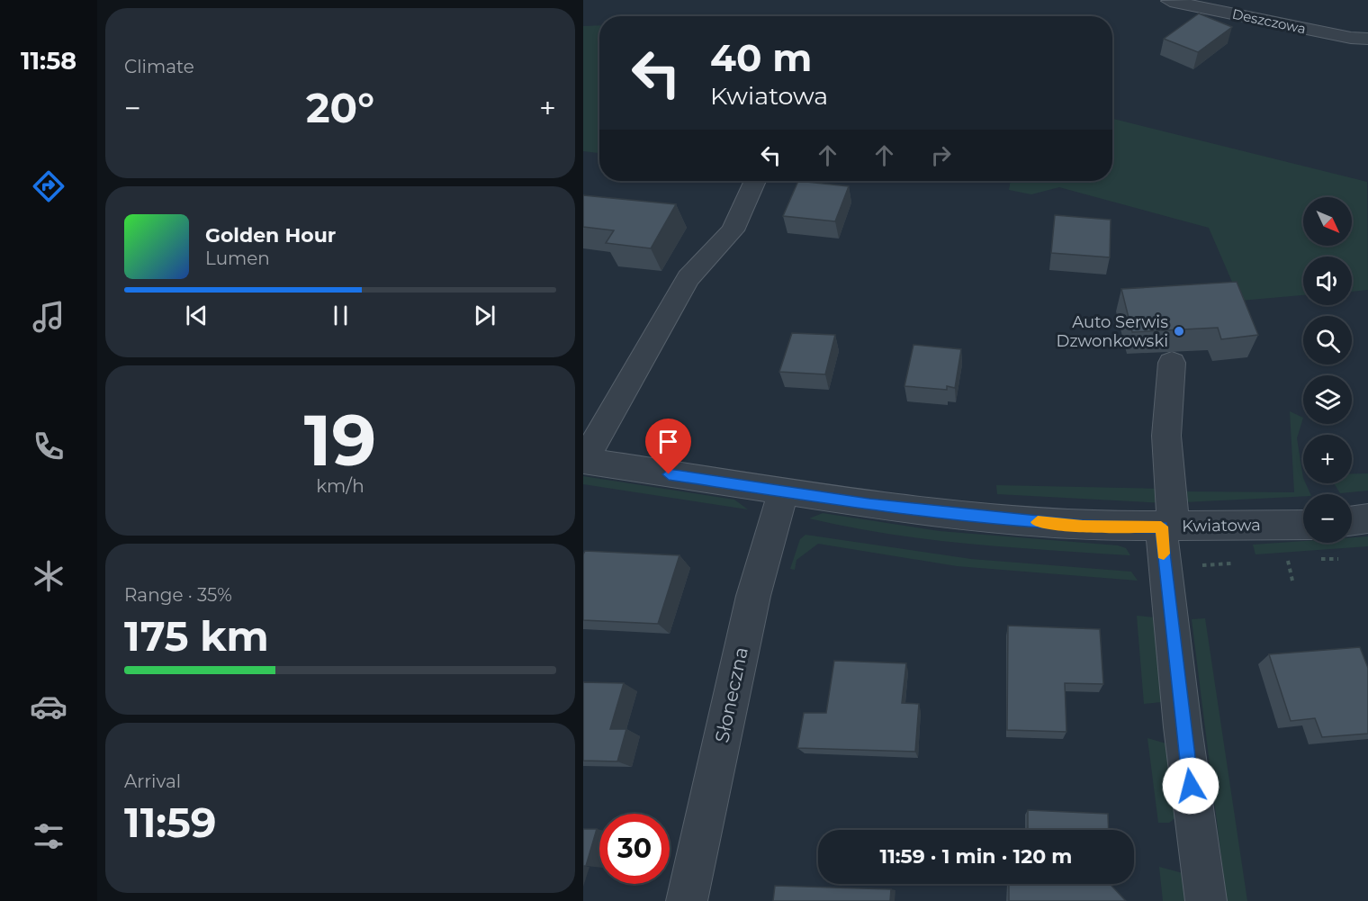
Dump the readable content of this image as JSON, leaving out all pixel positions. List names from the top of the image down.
{
  "streets": {
    "street": ["Deszczowa", "Kwiatowa", "Słoneczna"]
  },
  "crossings": [
    ["Kwiatowa", "Słoneczna"]
  ],
  "places": ["Auto Serwis Dzwonkowski"],
  "north": "bottom right",
  "page": {
    "tabs": "11:58",
    "tile": [
      "Climate",
      ["19", "km/h"],
      ["Range · 35%", "175 km"],
      ["Arrival", "11:59"]
    ],
    "turn": ["40 m", "Kwiatowa"],
    "heat": ["−", "20°", "+"],
    "map_buttons": ["+", "−"],
    "song": ["Golden Hour", "Lumen"],
    "limit": "30",
    "trip": "11:59 · 1 min · 120 m"
  }
}
